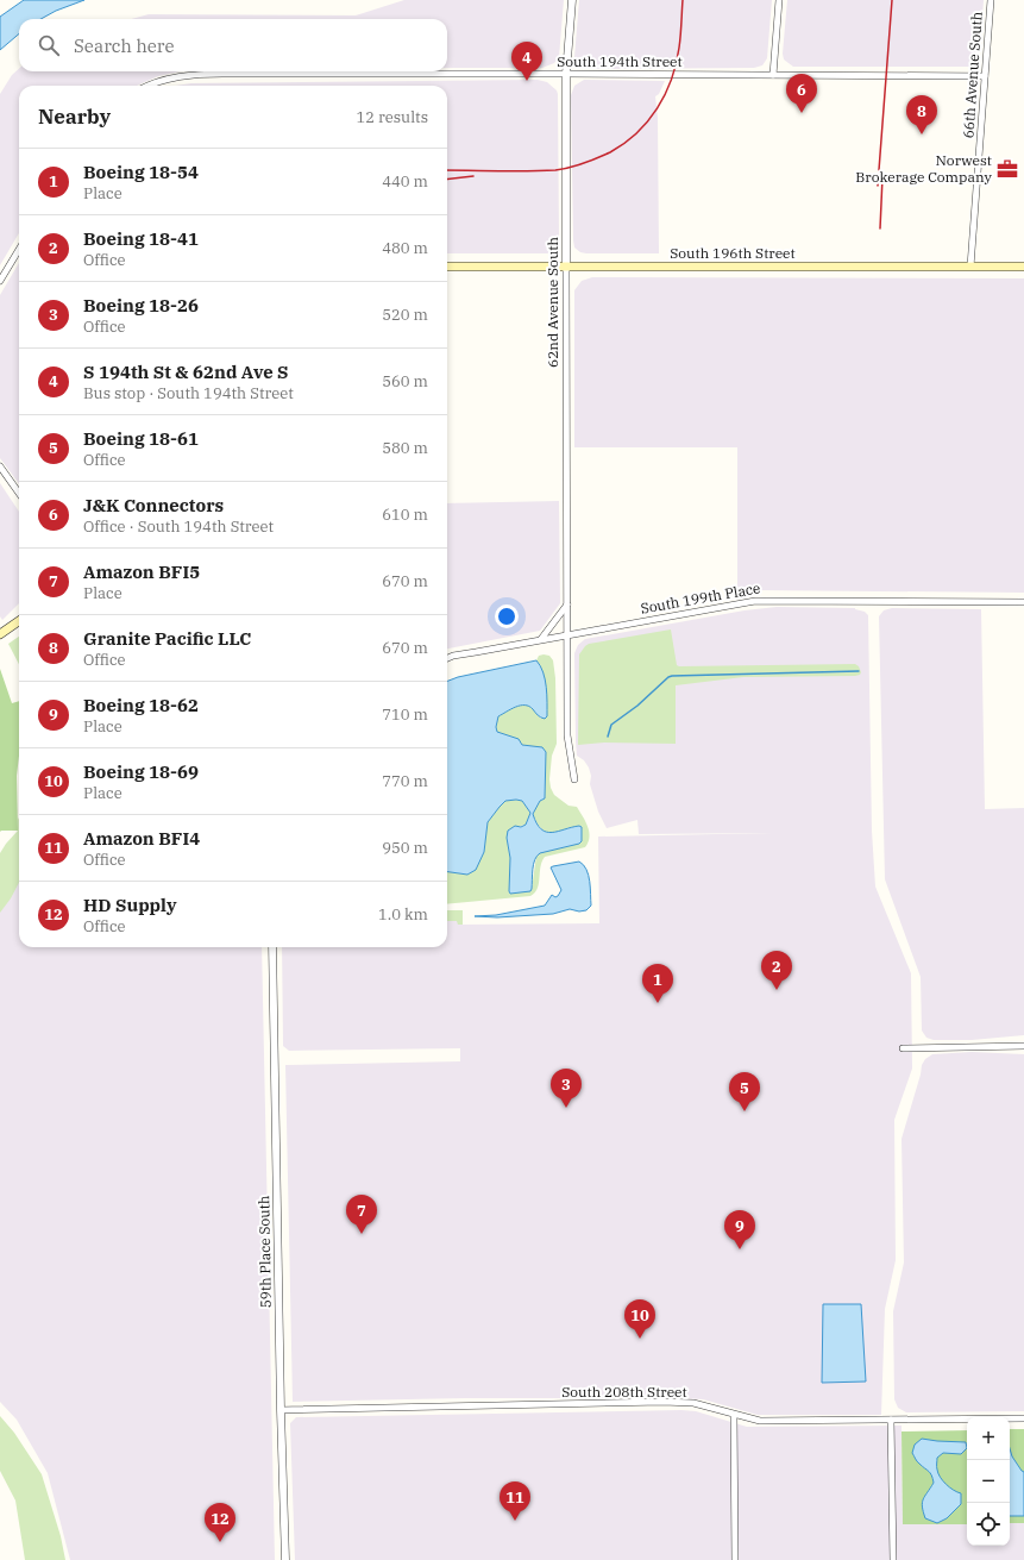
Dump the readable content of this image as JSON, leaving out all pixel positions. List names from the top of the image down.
{
  "streets": {
    "main road": ["South 196th Street"],
    "street": [
      "South 194th Street",
      "66th Avenue South",
      "62nd Avenue South",
      "South 199th Place",
      "59th Place South",
      "South 208th Street"
    ]
  },
  "crossings": [
    ["South 194th Street", "66th Avenue South"],
    ["South 194th Street", "62nd Avenue South"],
    ["66th Avenue South", "South 196th Street"],
    ["South 196th Street", "62nd Avenue South"],
    ["62nd Avenue South", "South 199th Place"],
    ["59th Place South", "South 208th Street"]
  ],
  "places": {
    "office": ["Norwest Brokerage Company"]
  },
  "page": {
    "search": "Search here",
    "pins": [
      "4",
      "6",
      "8",
      "2",
      "1",
      "3",
      "5",
      "7",
      "9",
      "10",
      "11",
      "12"
    ],
    "heading": ["Nearby", "12 results"],
    "list": [
      {
        "mark": "1",
        "name": "Boeing 18-54",
        "note": "Place",
        "value": "440 m"
      },
      {
        "mark": "2",
        "name": "Boeing 18-41",
        "note": "Office",
        "value": "480 m"
      },
      {
        "mark": "3",
        "name": "Boeing 18-26",
        "note": "Office",
        "value": "520 m"
      },
      {
        "mark": "4",
        "name": "S 194th St & 62nd Ave S",
        "note": "Bus stop · South 194th Street",
        "value": "560 m"
      },
      {
        "mark": "5",
        "name": "Boeing 18-61",
        "note": "Office",
        "value": "580 m"
      },
      {
        "mark": "6",
        "name": "J&K Connectors",
        "note": "Office · South 194th Street",
        "value": "610 m"
      },
      {
        "mark": "7",
        "name": "Amazon BFI5",
        "note": "Place",
        "value": "670 m"
      },
      {
        "mark": "8",
        "name": "Granite Pacific LLC",
        "note": "Office",
        "value": "670 m"
      },
      {
        "mark": "9",
        "name": "Boeing 18-62",
        "note": "Place",
        "value": "710 m"
      },
      {
        "mark": "10",
        "name": "Boeing 18-69",
        "note": "Place",
        "value": "770 m"
      },
      {
        "mark": "11",
        "name": "Amazon BFI4",
        "note": "Office",
        "value": "950 m"
      },
      {
        "mark": "12",
        "name": "HD Supply",
        "note": "Office",
        "value": "1.0 km"
      }
    ],
    "map_buttons": ["+", "−"]
  }
}
